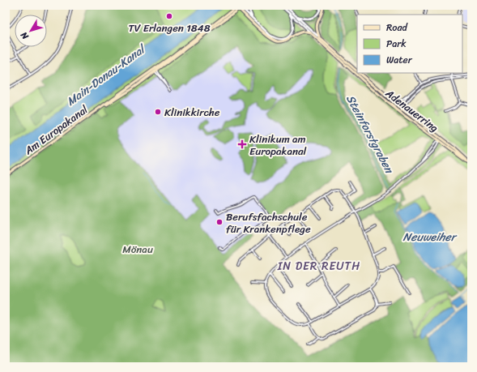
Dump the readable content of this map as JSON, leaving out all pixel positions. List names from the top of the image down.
{
  "streets": {
    "main road": ["Adenauerring", "Am Europakanal"]
  },
  "districts": ["IN DER REUTH"],
  "water": ["Main-Donau-Kanal", "Steinforstgraben", "Neuweiher"],
  "parks": ["Mönau"],
  "places": {
    "other": ["TV Erlangen 1848", "Klinikkirche", "Berufsfachschule für Krankenpflege"],
    "health": ["Klinikum am Europakanal"]
  },
  "legend": ["Road", "Park", "Water"],
  "north": "bottom left"
}
